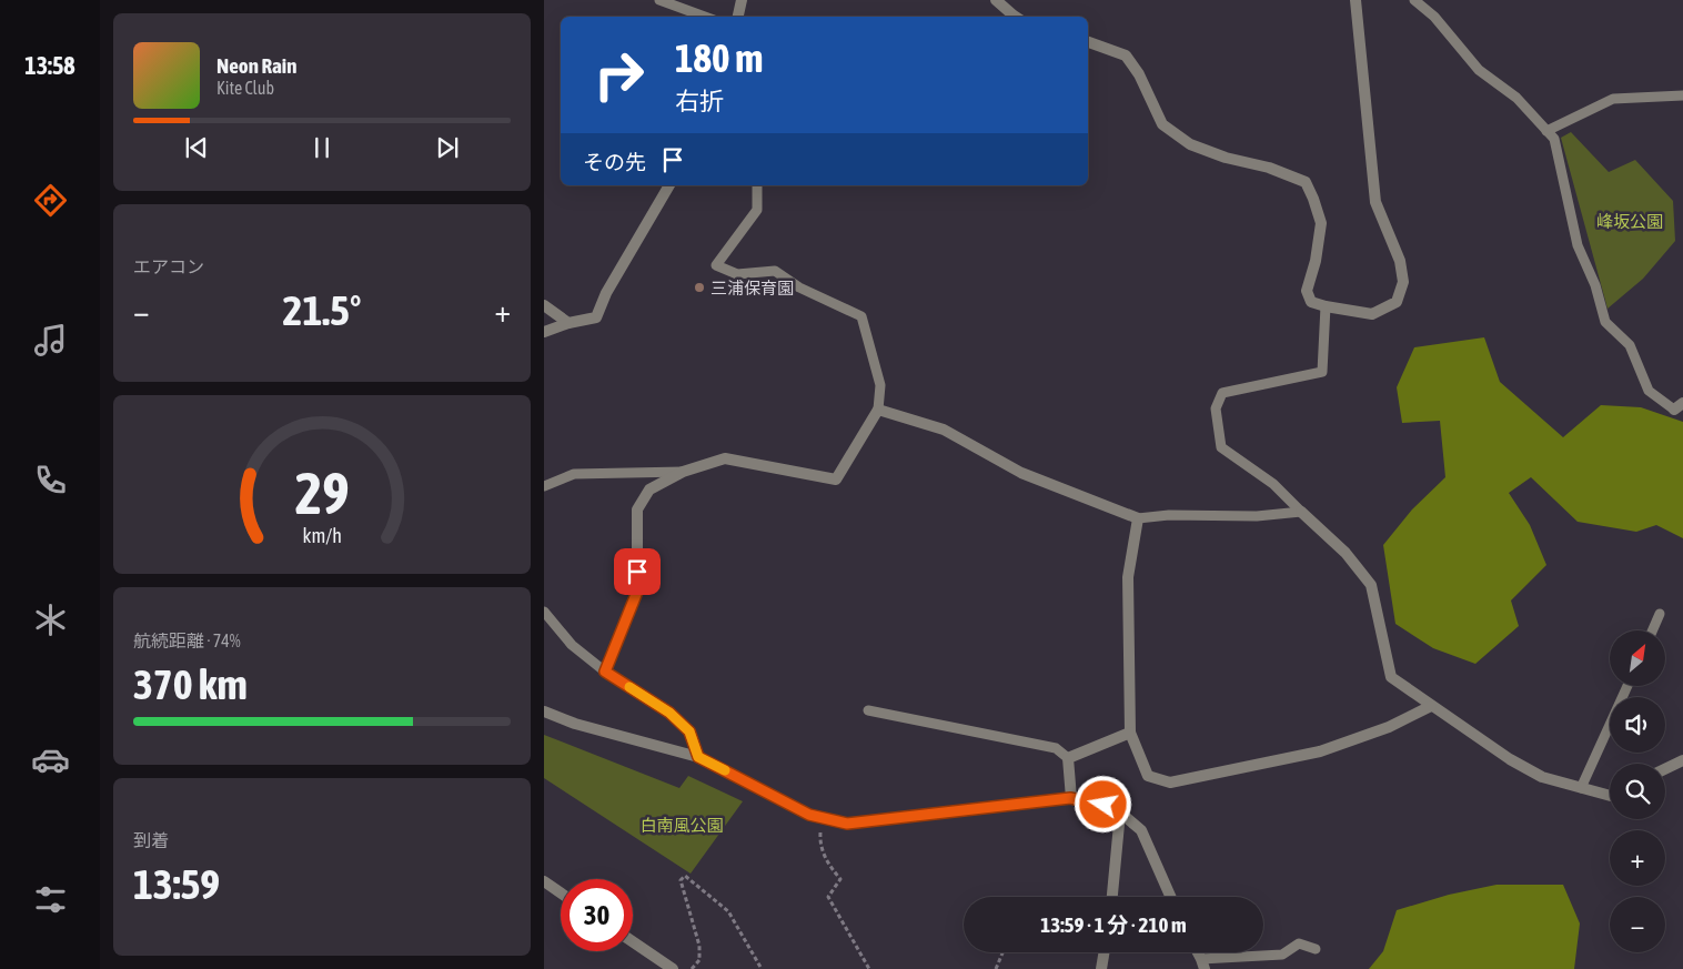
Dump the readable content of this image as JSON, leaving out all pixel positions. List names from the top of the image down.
{
  "parks": ["峰坂公園", "白南風公園"],
  "places": ["三浦保育園"],
  "north": "top right",
  "page": {
    "tabs": "13:58",
    "turn": ["180 m", "右折"],
    "song": ["Neon Rain", "Kite Club"],
    "then": "その先",
    "tile": [
      "エアコン",
      ["航続距離 · 74%", "370 km"],
      ["到着", "13:59"]
    ],
    "heat": ["−", "21.5°", "+"],
    "map_buttons": ["+", "−"],
    "limit": "30",
    "trip": "13:59 · 1 分 · 210 m",
    "gauge": ["29", "km/h"]
  }
}
